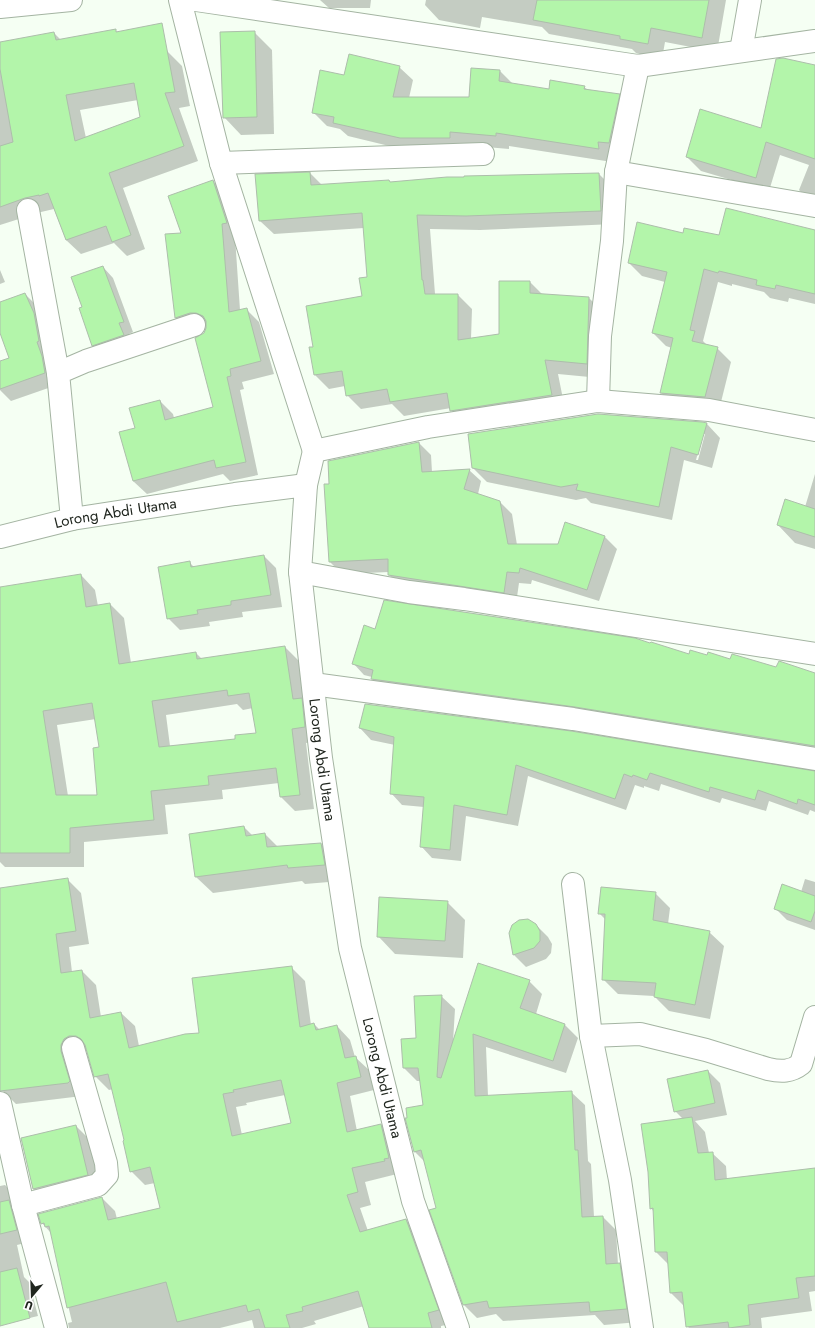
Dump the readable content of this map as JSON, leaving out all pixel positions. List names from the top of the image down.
{
  "streets": {
    "street": ["Lorong Abdi Utama"]
  },
  "north": "bottom"
}
